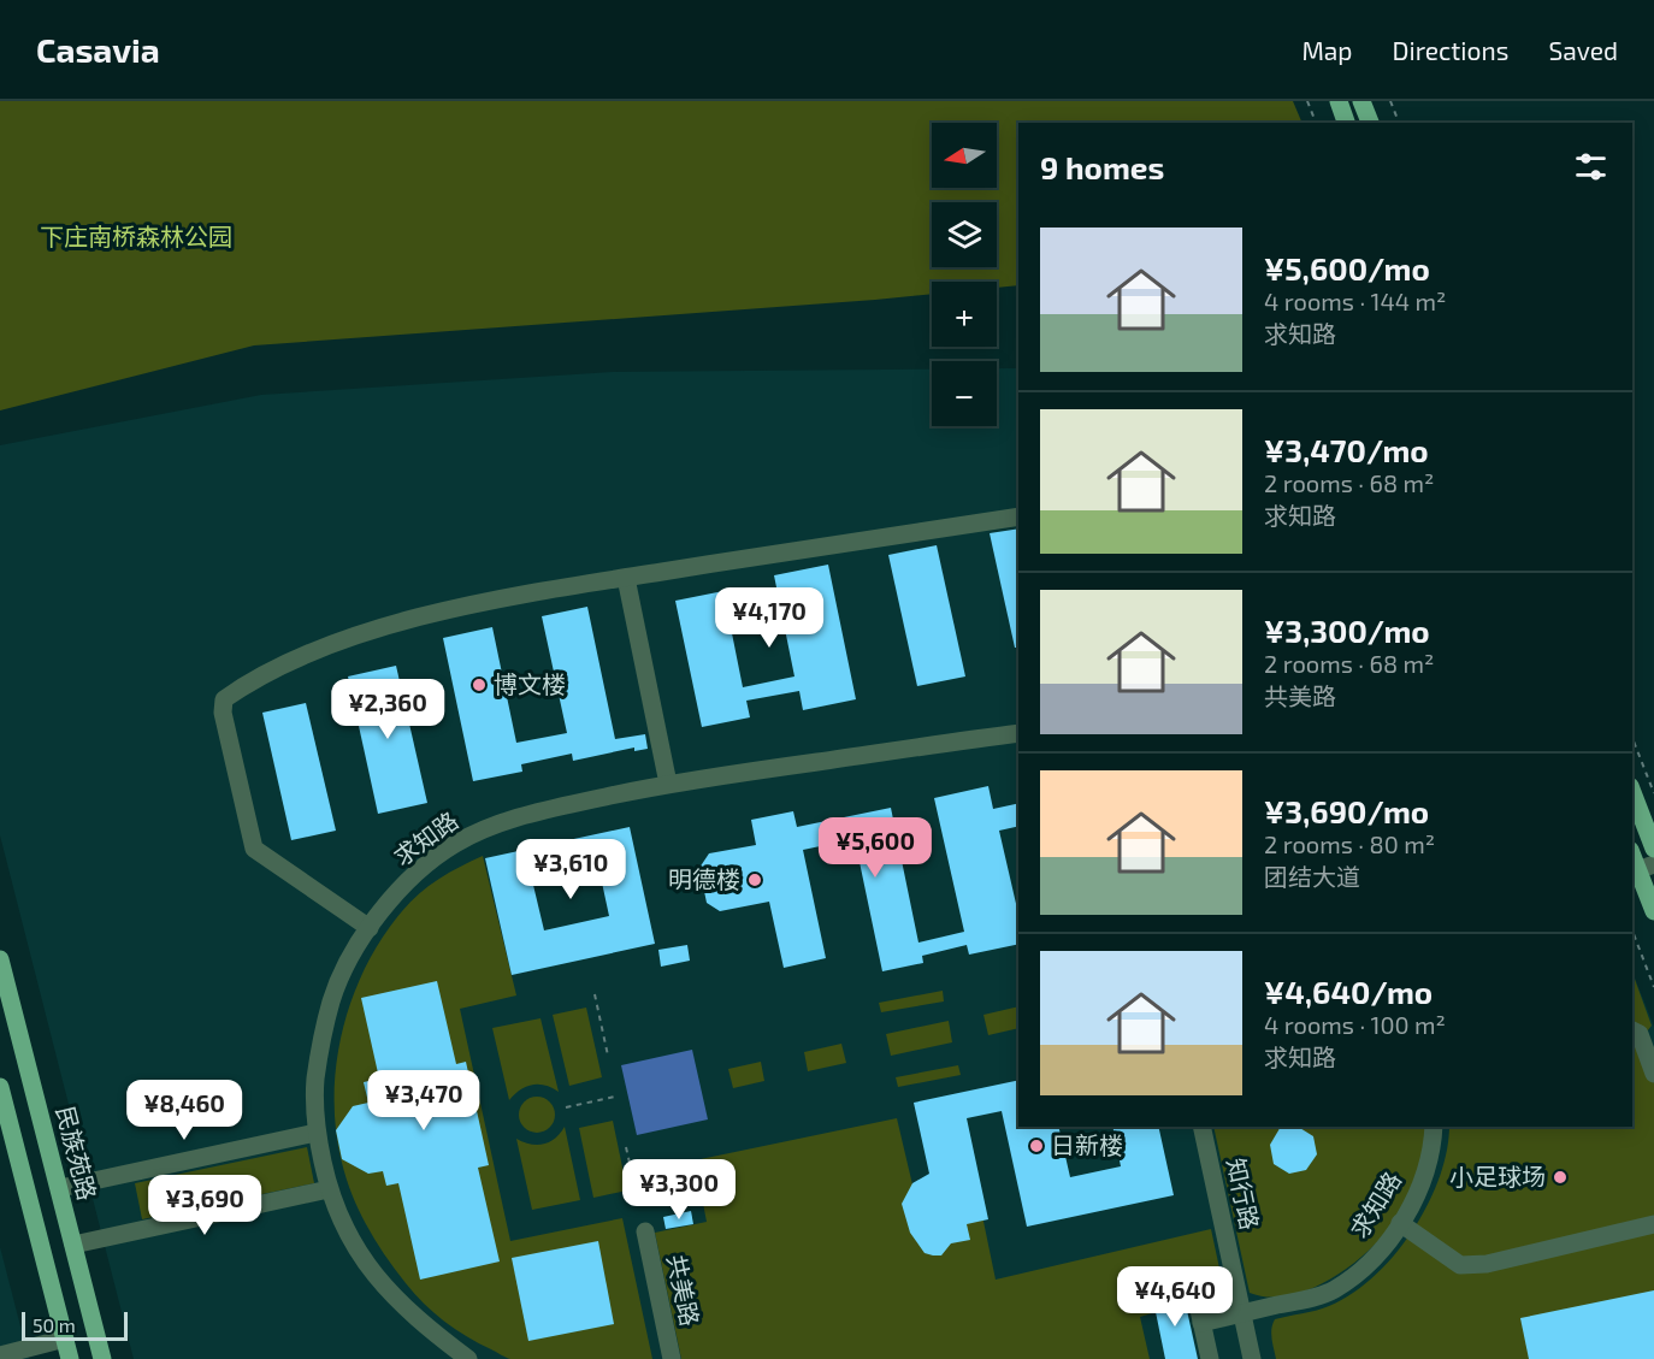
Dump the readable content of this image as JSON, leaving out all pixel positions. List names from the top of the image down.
{
  "streets": {
    "main road": ["民族苑路"],
    "street": ["求知路", "知行路", "共美路"]
  },
  "crossings": [
    ["求知路", "知行路"]
  ],
  "parks": ["下庄南桥森林公园"],
  "places": [
    "博文楼",
    "明德楼",
    "日新楼",
    "小足球场"
  ],
  "scale_bar": "50 m",
  "north": "left",
  "page": {
    "header": "Casavia",
    "nav": ["Map", "Directions", "Saved"],
    "map_buttons": ["+", "−"],
    "heading": "9 homes",
    "list": [
      {
        "name": "¥5,600/mo",
        "note": "4 rooms · 144 m² · 求知路"
      },
      {
        "name": "¥3,470/mo",
        "note": "2 rooms · 68 m² · 求知路"
      },
      {
        "name": "¥3,300/mo",
        "note": "2 rooms · 68 m² · 共美路"
      },
      {
        "name": "¥3,690/mo",
        "note": "2 rooms · 80 m² · 团结大道"
      },
      {
        "name": "¥4,640/mo",
        "note": "4 rooms · 100 m² · 求知路"
      }
    ],
    "price": [
      "¥4,170",
      "¥2,360",
      "¥5,600",
      "¥3,610",
      "¥3,470",
      "¥8,460",
      "¥3,300",
      "¥3,690",
      "¥4,640"
    ],
    "scale": "50 m"
  }
}
